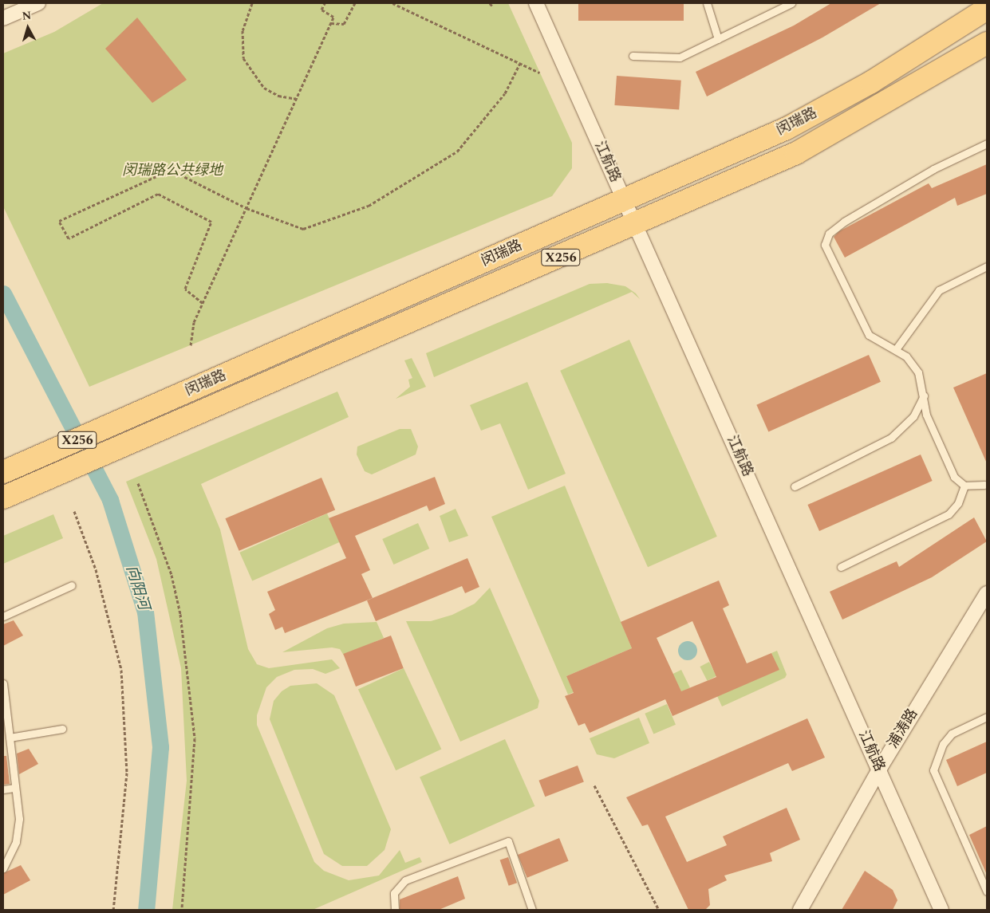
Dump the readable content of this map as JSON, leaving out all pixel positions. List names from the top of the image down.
{
  "streets": {
    "main road": ["闵瑞路", "X256"],
    "street": ["江航路", "浦涛路"]
  },
  "crossings": [
    ["闵瑞路", "江航路"],
    ["江航路", "浦涛路"]
  ],
  "water": ["向阳河"],
  "parks": ["闵瑞路公共绿地"],
  "north": "top"
}
